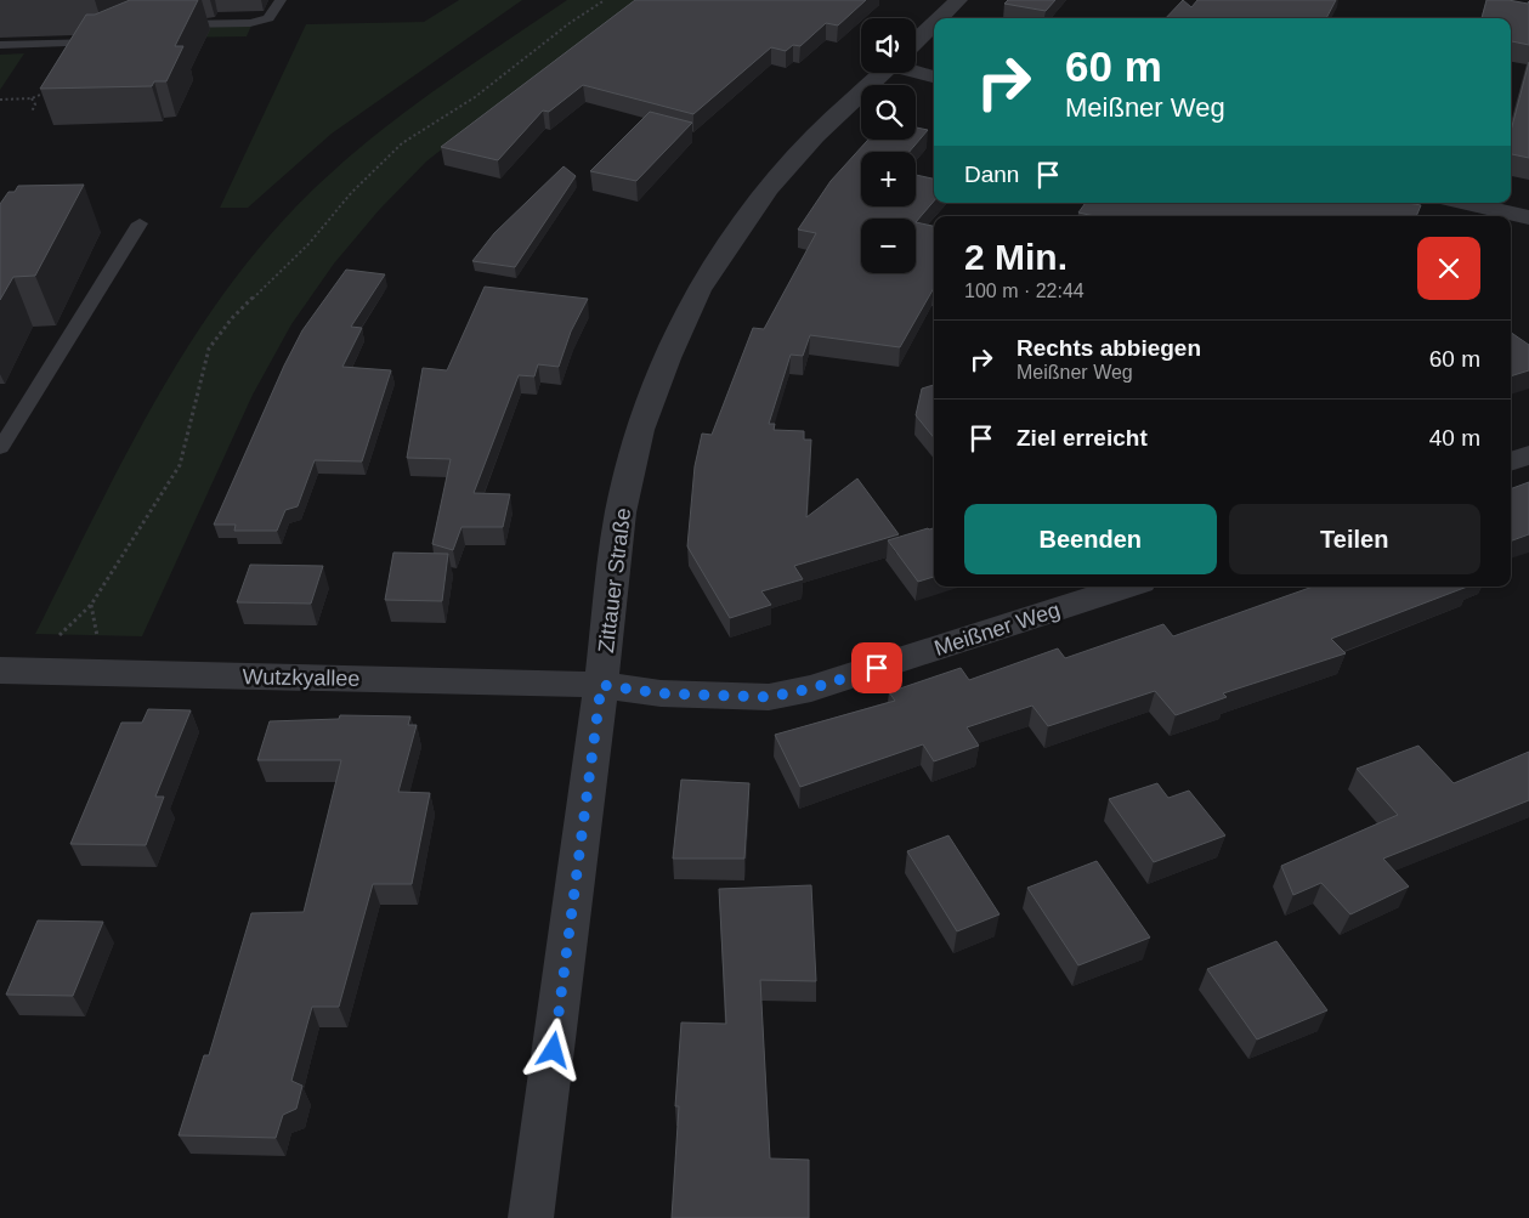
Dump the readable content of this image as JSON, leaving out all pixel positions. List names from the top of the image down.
{
  "streets": {
    "street": ["Zittauer Straße", "Meißner Weg", "Wutzkyallee"]
  },
  "crossings": [
    ["Zittauer Straße", "Meißner Weg"],
    ["Zittauer Straße", "Wutzkyallee"],
    ["Meißner Weg", "Wutzkyallee"]
  ],
  "page": {
    "map_buttons": ["+", "−"],
    "turn": ["60 m", "Meißner Weg"],
    "then": "Dann",
    "heading": ["2 Min.", "100 m · 22:44"],
    "list": [
      {
        "name": "Rechts abbiegen",
        "note": "Meißner Weg",
        "value": "60 m"
      },
      {
        "name": "Ziel erreicht",
        "value": "40 m"
      }
    ],
    "buttons": ["Beenden", "Teilen"]
  }
}
